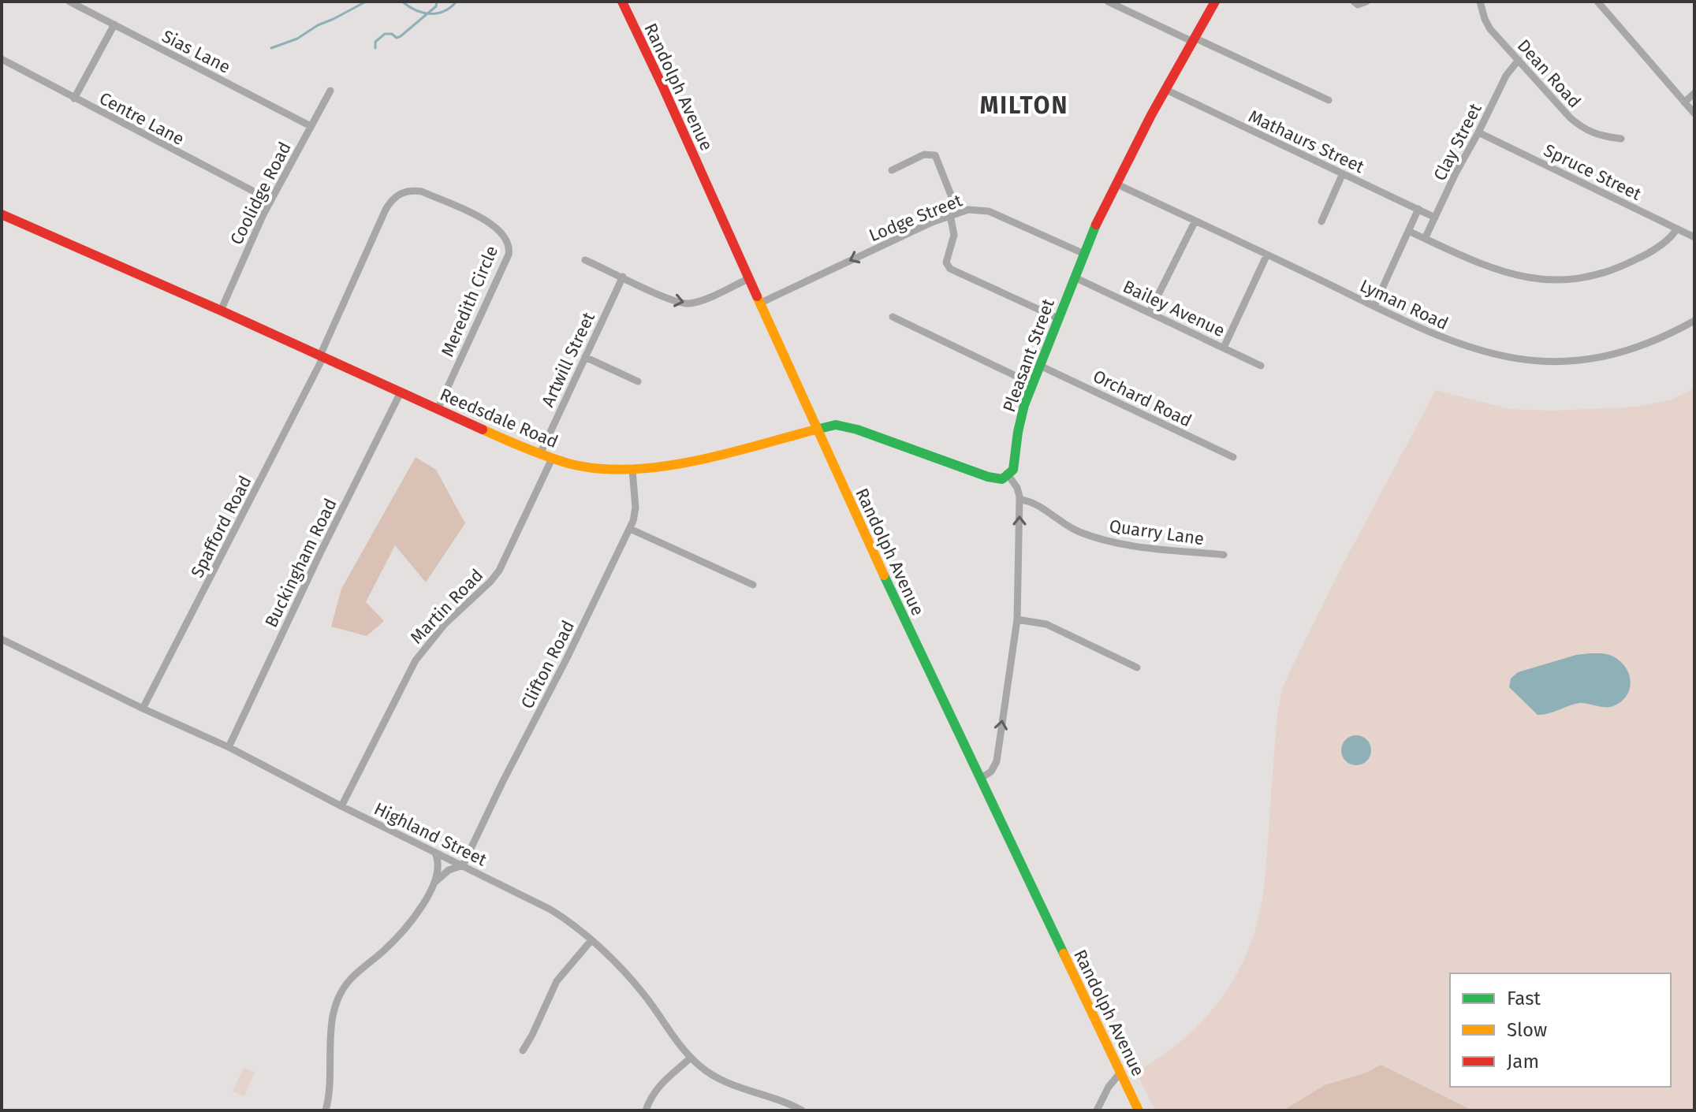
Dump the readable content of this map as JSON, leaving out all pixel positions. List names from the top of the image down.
{
  "streets": {
    "main road": ["Randolph Avenue", "Pleasant Street", "Reedsdale Road"],
    "street": [
      "Sias Lane",
      "Dean Road",
      "Centre Lane",
      "Mathaurs Street",
      "Clay Street",
      "Spruce Street",
      "Coolidge Road",
      "Lodge Street",
      "Meredith Circle",
      "Lyman Road",
      "Bailey Avenue",
      "Artwill Street",
      "Orchard Road",
      "Spafford Road",
      "Quarry Lane",
      "Buckingham Road",
      "Martin Road",
      "Clifton Road",
      "Highland Street"
    ]
  },
  "crossings": [
    ["Sias Lane", "Coolidge Road"],
    ["Dean Road", "Clay Street"],
    ["Randolph Avenue", "Lodge Street"],
    ["Randolph Avenue", "Reedsdale Road"],
    ["Centre Lane", "Coolidge Road"],
    ["Mathaurs Street", "Clay Street"],
    ["Mathaurs Street", "Pleasant Street"],
    ["Clay Street", "Spruce Street"],
    ["Coolidge Road", "Reedsdale Road"],
    ["Lodge Street", "Pleasant Street"],
    ["Meredith Circle", "Reedsdale Road"],
    ["Meredith Circle", "Spafford Road"],
    ["Lyman Road", "Pleasant Street"],
    ["Bailey Avenue", "Pleasant Street"],
    ["Pleasant Street", "Orchard Road"],
    ["Pleasant Street", "Reedsdale Road"],
    ["Artwill Street", "Reedsdale Road"],
    ["Reedsdale Road", "Spafford Road"],
    ["Reedsdale Road", "Buckingham Road"],
    ["Reedsdale Road", "Martin Road"],
    ["Reedsdale Road", "Clifton Road"],
    ["Spafford Road", "Highland Street"],
    ["Buckingham Road", "Highland Street"],
    ["Martin Road", "Highland Street"],
    ["Clifton Road", "Highland Street"]
  ],
  "one_way": ["Lodge Street"],
  "districts": ["MILTON"],
  "legend": ["Fast", "Slow", "Jam"]
}
